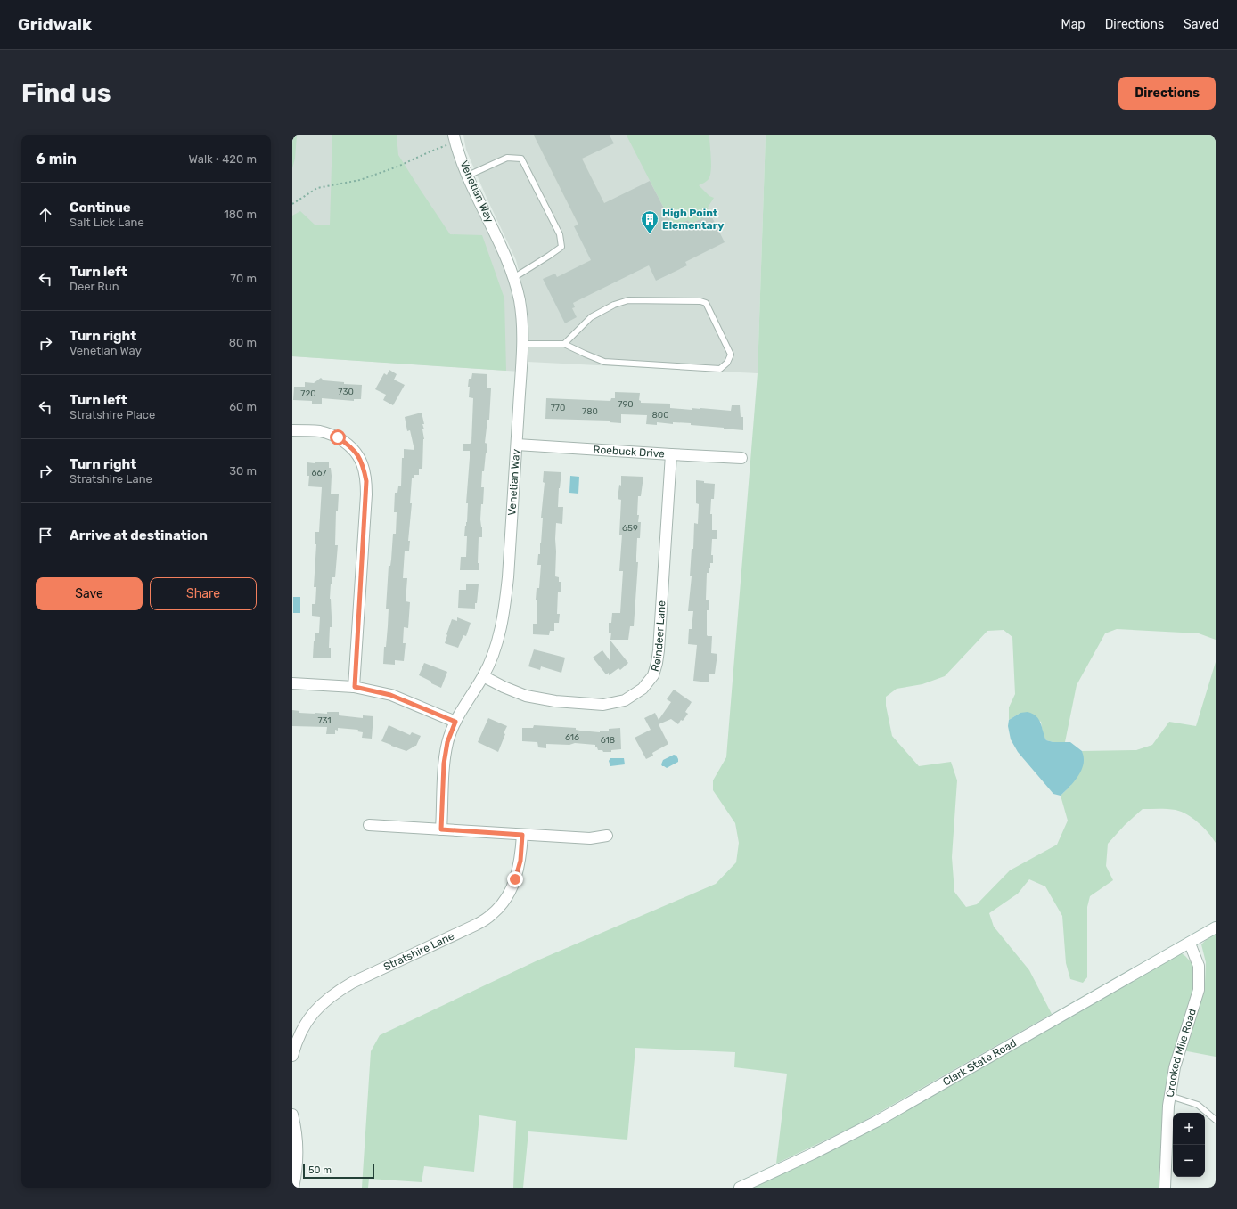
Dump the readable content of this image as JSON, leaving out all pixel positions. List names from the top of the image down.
{
  "streets": {
    "street": [
      "Venetian Way",
      "Roebuck Drive",
      "Reindeer Lane",
      "Stratshire Lane",
      "Crooked Mile Road",
      "Clark State Road"
    ]
  },
  "crossings": [
    ["Venetian Way", "Roebuck Drive"],
    ["Venetian Way", "Reindeer Lane"],
    ["Roebuck Drive", "Reindeer Lane"],
    ["Crooked Mile Road", "Clark State Road"]
  ],
  "places": {
    "building": ["High Point Elementary"]
  },
  "house_numbers": [
    "730",
    "720",
    "790",
    "770",
    "780",
    "800",
    "667",
    "659",
    "731",
    "616",
    "618"
  ],
  "scale_bar": "50 m",
  "page": {
    "header": "Gridwalk",
    "nav": ["Map", "Directions", "Saved"],
    "buttons": [
      "Directions",
      ["Save", "Share"]
    ],
    "title": "Find us",
    "heading": ["6 min", "Walk · 420 m"],
    "list": [
      ["Continue", "Salt Lick Lane", "180 m"],
      ["Turn left", "Deer Run", "70 m"],
      ["Turn right", "Venetian Way", "80 m"],
      ["Turn left", "Stratshire Place", "60 m"],
      ["Turn right", "Stratshire Lane", "30 m"],
      "Arrive at destination"
    ],
    "map_buttons": ["+", "−"],
    "scale": "50 m"
  }
}
